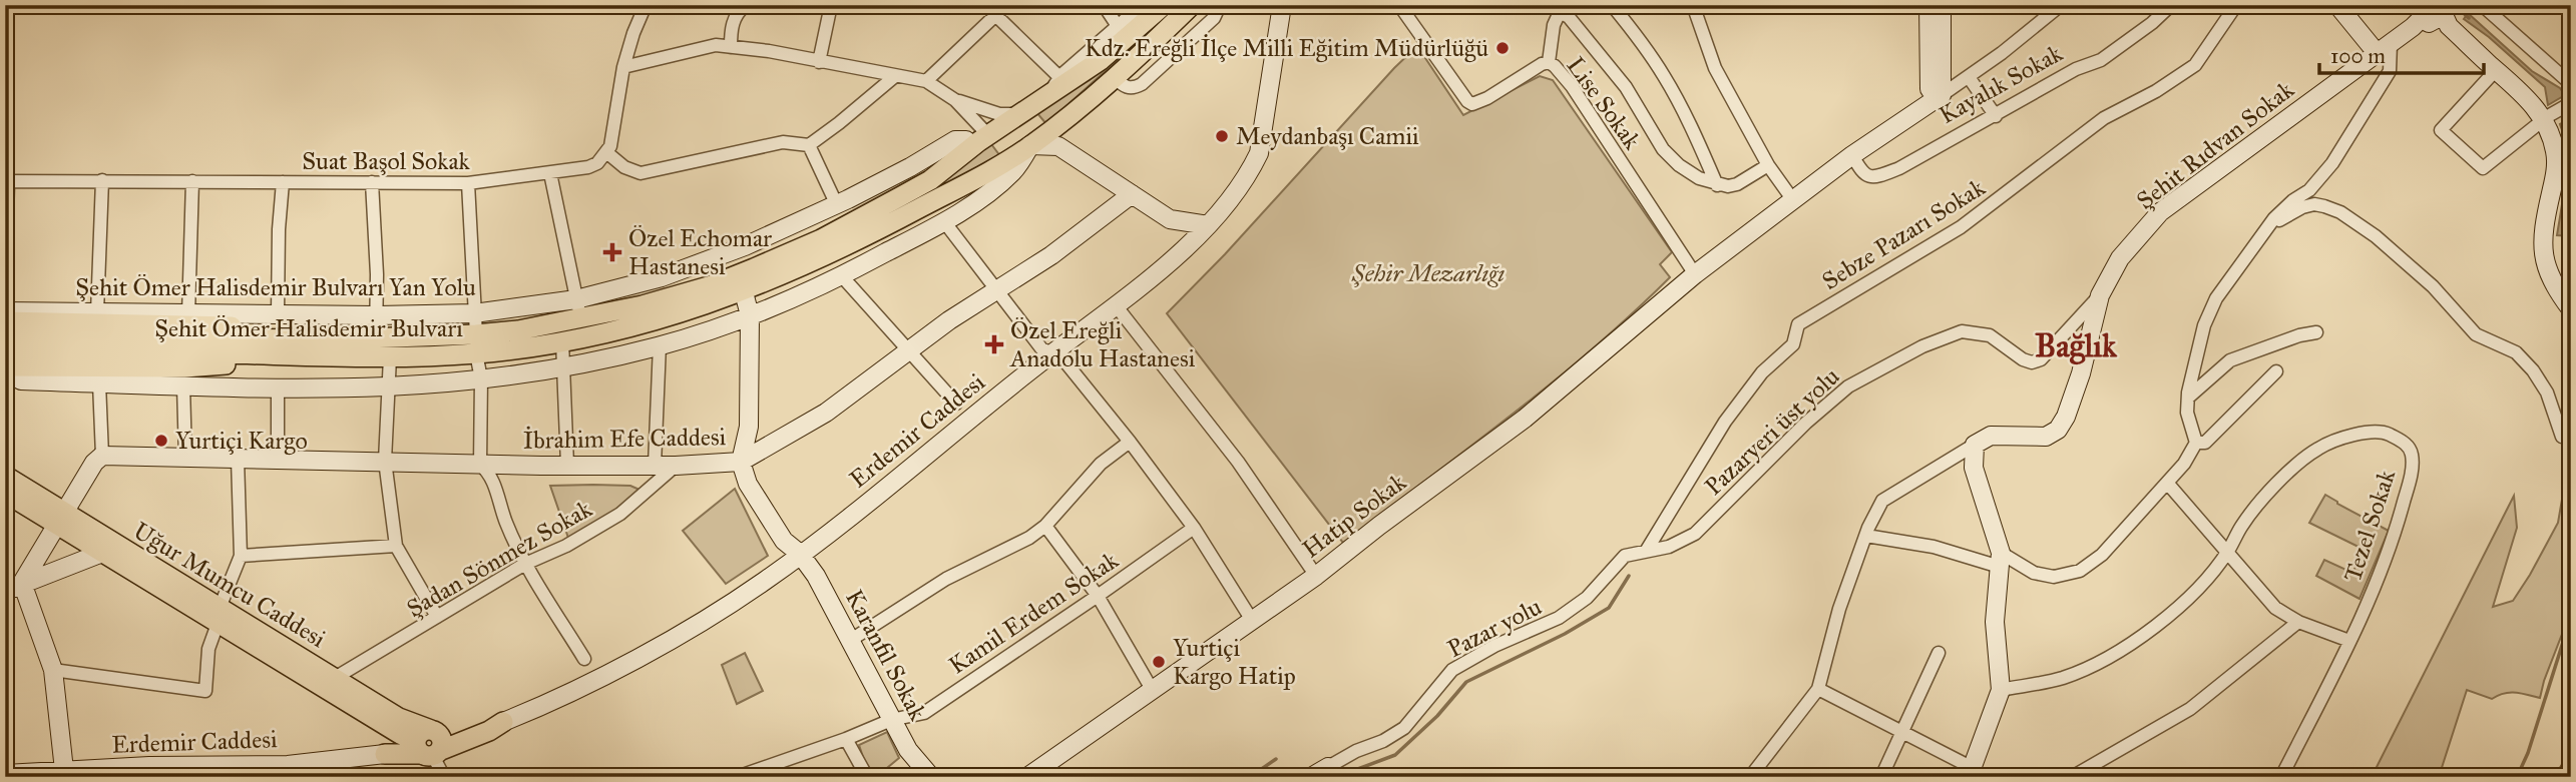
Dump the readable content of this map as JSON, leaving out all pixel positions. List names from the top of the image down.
{
  "streets": {
    "main road": ["Şehit Ömer Halisdemir Bulvarı", "Erdemir Caddesi", "Uğur Mumcu Caddesi"],
    "street": [
      "Kayalık Sokak",
      "Lise Sokak",
      "Şehit Rıdvan Sokak",
      "Suat Başol Sokak",
      "Sebze Pazarı Sokak",
      "Şehit Ömer Halisdemir Bulvarı Yan Yolu",
      "Pazaryeri üst yolu",
      "İbrahim Efe Caddesi",
      "Hatip Sokak",
      "Tezel Sokak",
      "Şadan Sönmez Sokak",
      "Kamil Erdem Sokak",
      "Pazar yolu",
      "Karanfil Sokak"
    ]
  },
  "crossings": [
    ["Kayalık Sokak", "Lise Sokak"],
    ["Kayalık Sokak", "Hatip Sokak"],
    ["Lise Sokak", "Hatip Sokak"],
    ["Şehit Rıdvan Sokak", "Pazaryeri üst yolu"],
    ["Sebze Pazarı Sokak", "Pazaryeri üst yolu"],
    ["Sebze Pazarı Sokak", "Pazar yolu"],
    ["Şehit Ömer Halisdemir Bulvarı Yan Yolu", "Şehit Ömer Halisdemir Bulvarı"],
    ["Erdemir Caddesi", "Uğur Mumcu Caddesi"],
    ["Erdemir Caddesi", "Karanfil Sokak"],
    ["Pazaryeri üst yolu", "Pazar yolu"],
    ["İbrahim Efe Caddesi", "Şadan Sönmez Sokak"],
    ["İbrahim Efe Caddesi", "Karanfil Sokak"],
    ["Şadan Sönmez Sokak", "Uğur Mumcu Caddesi"],
    ["Kamil Erdem Sokak", "Karanfil Sokak"]
  ],
  "districts": ["Bağlık"],
  "parks": ["Şehir Mezarlığı"],
  "places": {
    "other": [
      "Kdz. Ereğli İlçe Milli Eğitim Müdürlüğü",
      "Meydanbaşı Camii",
      "Yurtiçi Kargo",
      "Yurtiçi Kargo Hatip"
    ],
    "health": ["Özel Echomar Hastanesi", "Özel Ereğli Anadolu Hastanesi"]
  },
  "scale_bar": "100 m"
}
